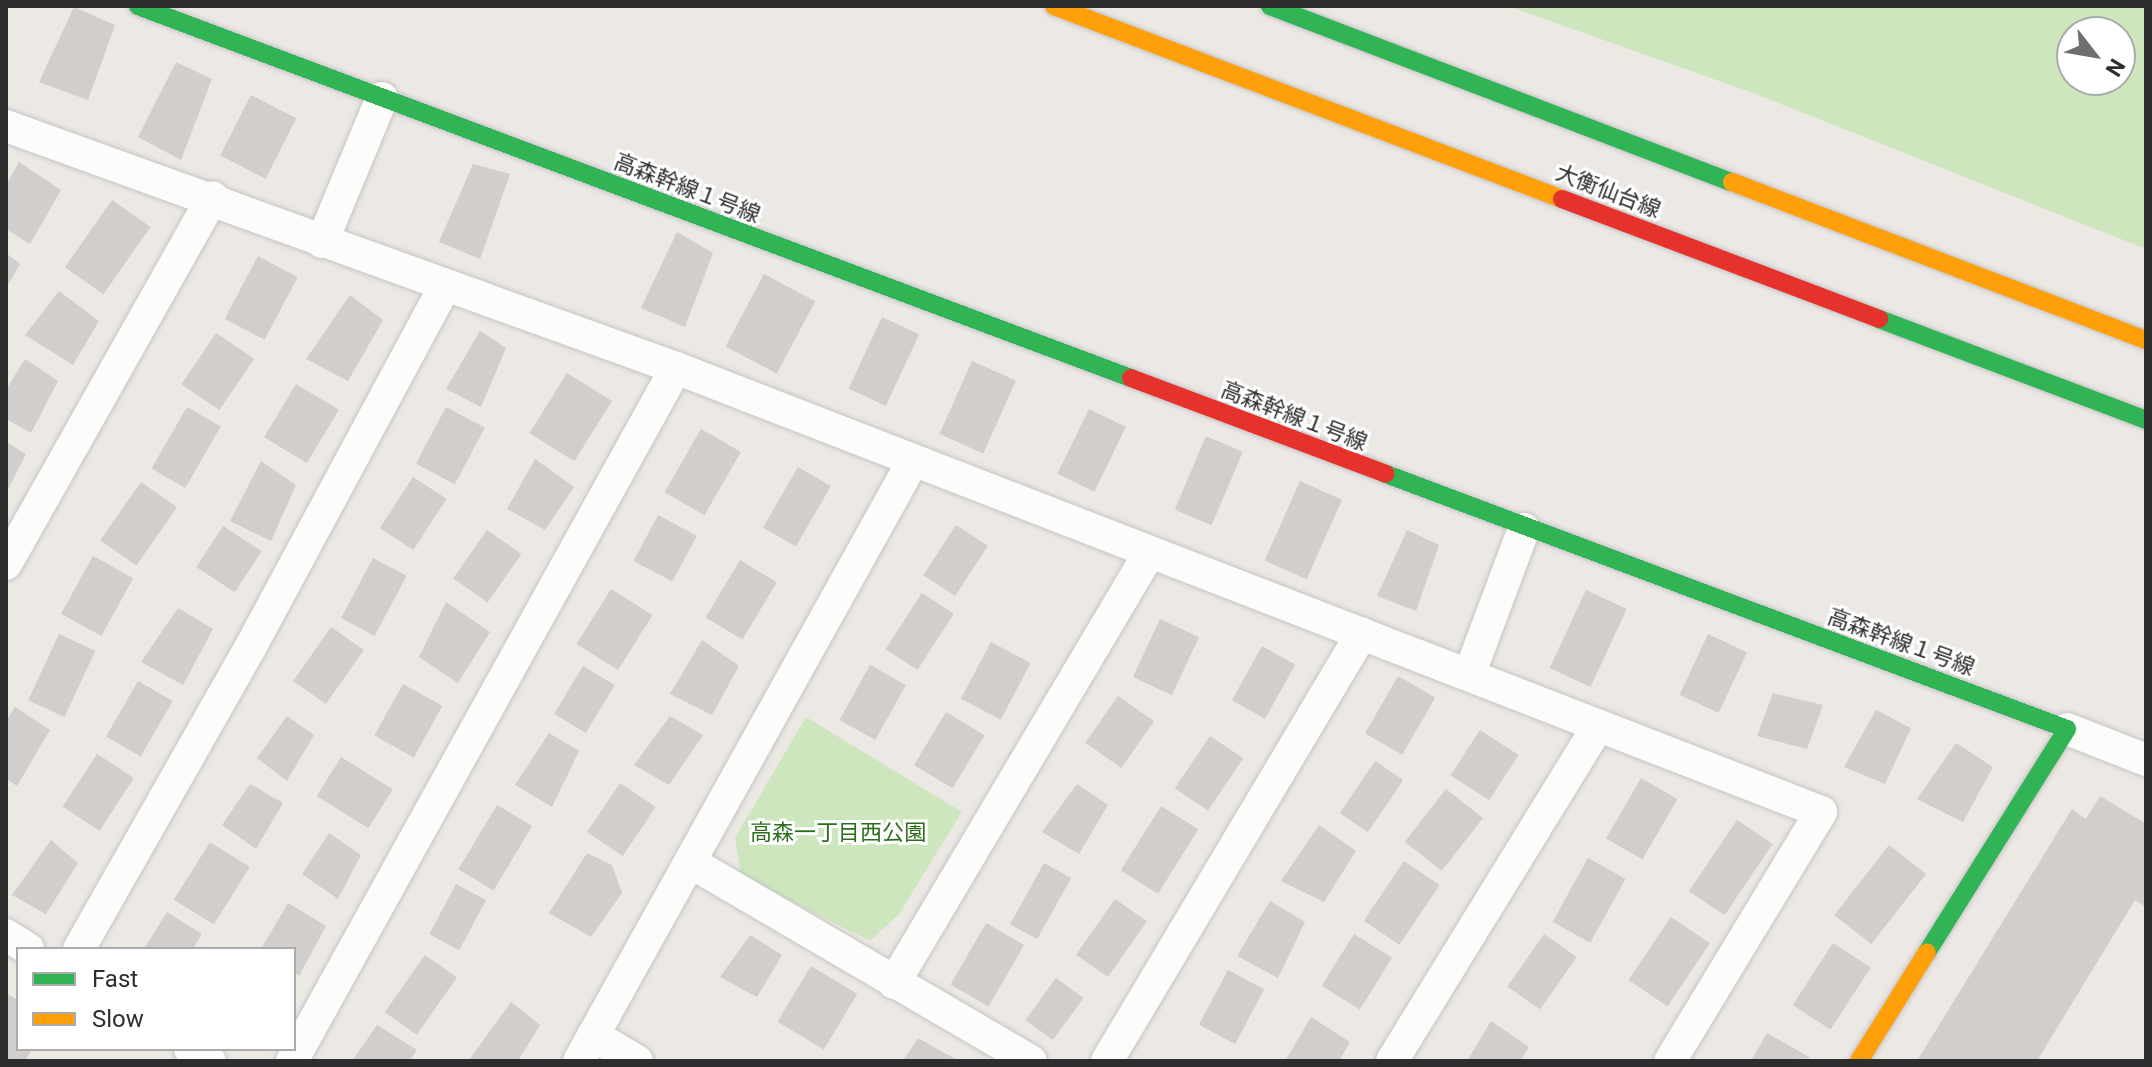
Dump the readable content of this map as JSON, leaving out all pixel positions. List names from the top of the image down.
{
  "streets": {
    "street": ["高森幹線１号線", "大衡仙台線"]
  },
  "parks": ["高森一丁目西公園"],
  "legend": ["Fast", "Slow"],
  "north": "bottom right"
}
